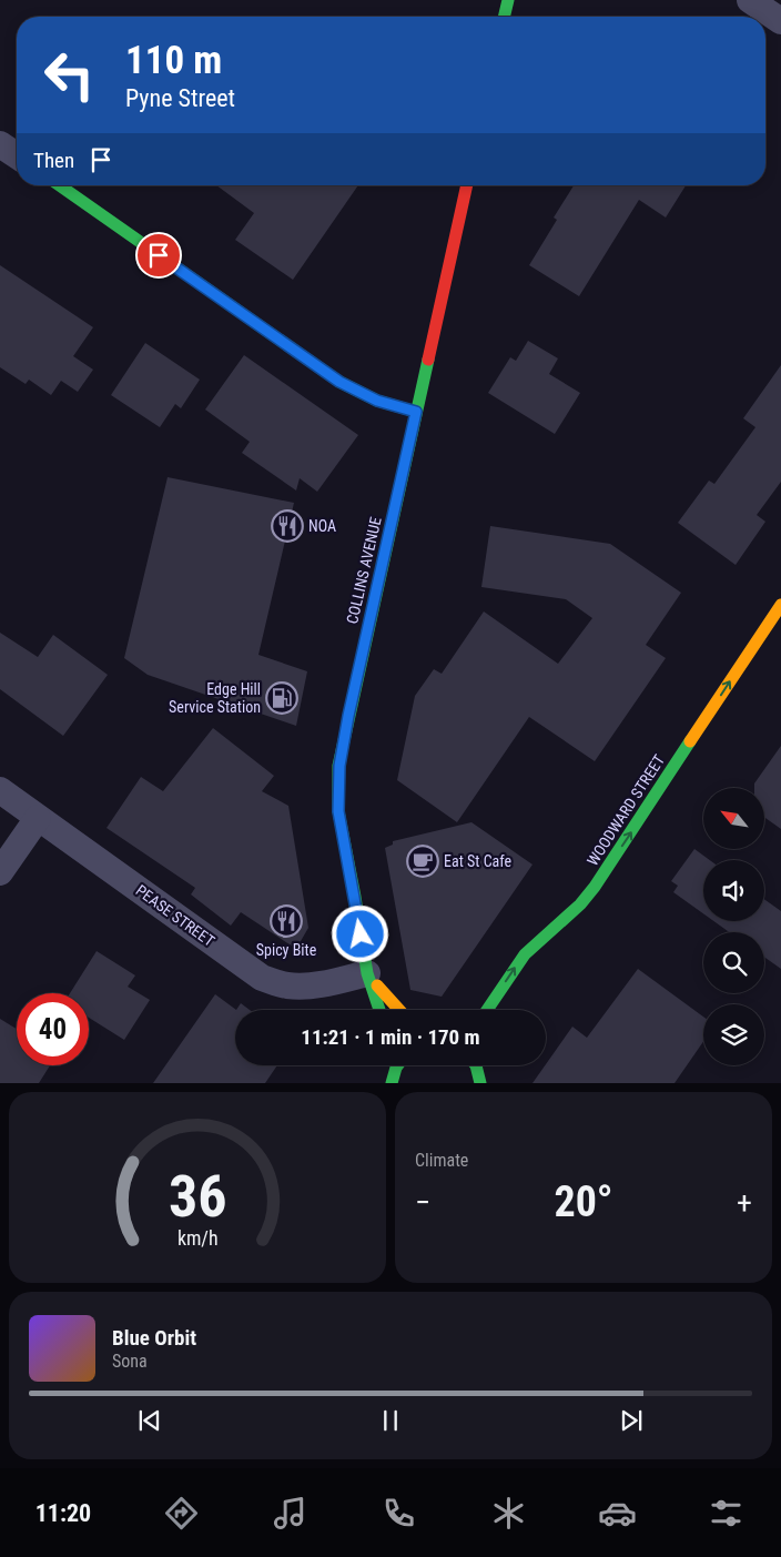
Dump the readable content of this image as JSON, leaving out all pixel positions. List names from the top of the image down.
{
  "streets": {
    "street": ["COLLINS AVENUE", "WOODWARD STREET", "PEASE STREET"]
  },
  "crossings": [
    ["COLLINS AVENUE", "PEASE STREET"]
  ],
  "one_way": ["WOODWARD STREET"],
  "places": {
    "restaurant": ["NOA", "Spicy Bite"],
    "fuel station": ["Edge Hill Service Station"],
    "cafe": ["Eat St Cafe"]
  },
  "north": "top left",
  "page": {
    "turn": ["110 m", "Pyne Street"],
    "then": "Then",
    "limit": "40",
    "trip": "11:21 · 1 min · 170 m",
    "tile": "Climate",
    "heat": ["−", "20°", "+"],
    "song": ["Blue Orbit", "Sona"],
    "tabs": "11:20",
    "gauge": ["36", "km/h"]
  }
}
